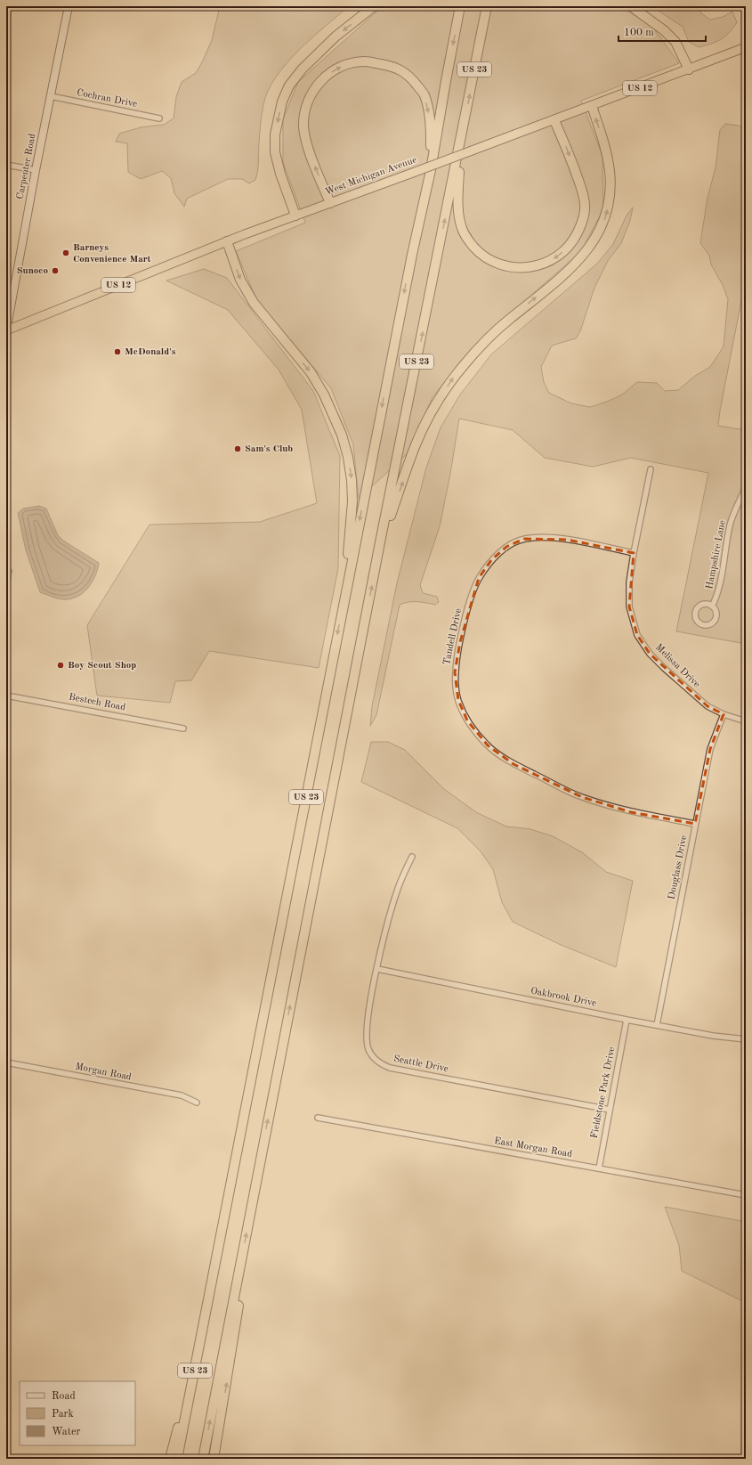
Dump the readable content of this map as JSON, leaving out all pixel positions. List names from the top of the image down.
{
  "streets": {
    "highway": ["US 23", "US 12", "West Michigan Avenue"],
    "main road": ["Carpenter Road"],
    "street": [
      "Cochran Drive",
      "Hampshire Lane",
      "Tandell Drive",
      "Melissa Drive",
      "Bestech Road",
      "Douglass Drive",
      "Oakbrook Drive",
      "Seattle Drive",
      "Morgan Road",
      "Fieldstone Park Drive",
      "East Morgan Road"
    ]
  },
  "crossings": [
    ["Cochran Drive", "Carpenter Road"],
    ["Carpenter Road", "West Michigan Avenue"],
    ["Tandell Drive", "Melissa Drive"],
    ["Tandell Drive", "Douglass Drive"],
    ["Melissa Drive", "Douglass Drive"],
    ["Douglass Drive", "Oakbrook Drive"],
    ["Oakbrook Drive", "Seattle Drive"],
    ["Oakbrook Drive", "Fieldstone Park Drive"],
    ["Seattle Drive", "Fieldstone Park Drive"],
    ["Fieldstone Park Drive", "East Morgan Road"]
  ],
  "places": [
    "Barneys Convenience Mart",
    "Sunoco",
    "McDonald's",
    "Sam's Club",
    "Boy Scout Shop"
  ],
  "legend": ["Road", "Park", "Water"],
  "scale_bar": "100 m"
}
